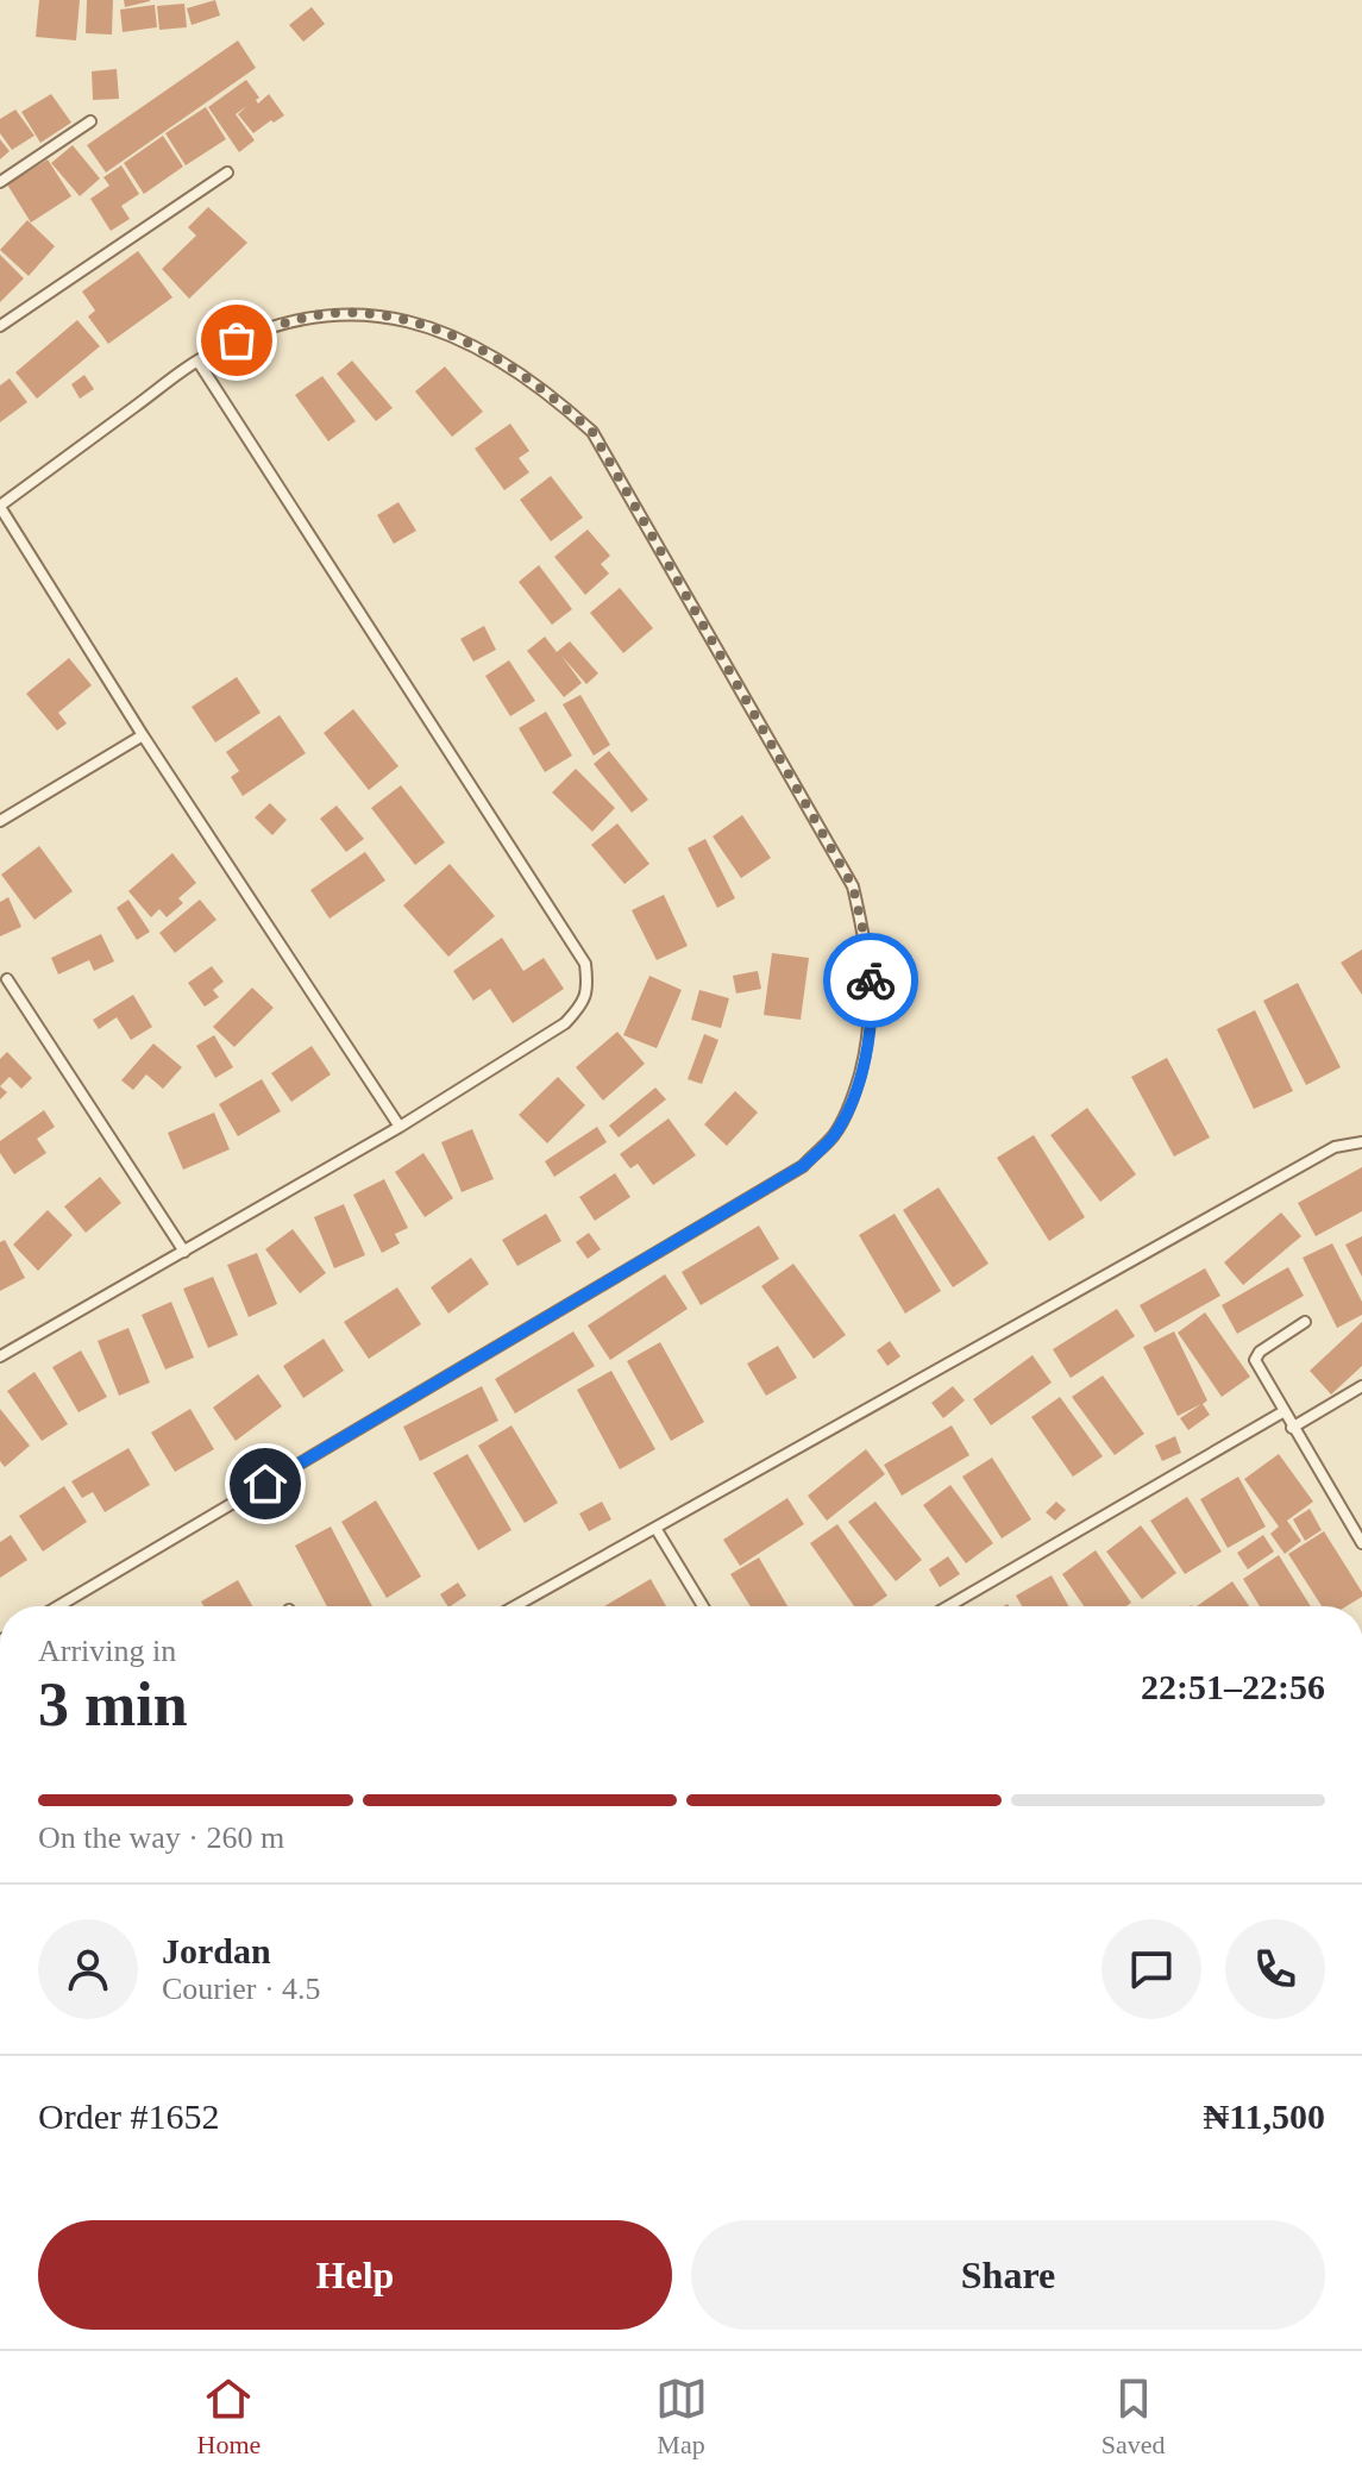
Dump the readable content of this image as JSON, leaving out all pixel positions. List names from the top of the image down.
{
  "page": {
    "heading": ["3 min", "Arriving in", "22:51–22:56"],
    "panel": [
      "Jordan",
      "Courier · 4.5",
      "Order #1652",
      "₦11,500"
    ],
    "bar": "On the way · 260 m",
    "buttons": ["Help", "Share"],
    "tabs": ["Home", "Map", "Saved"]
  }
}
